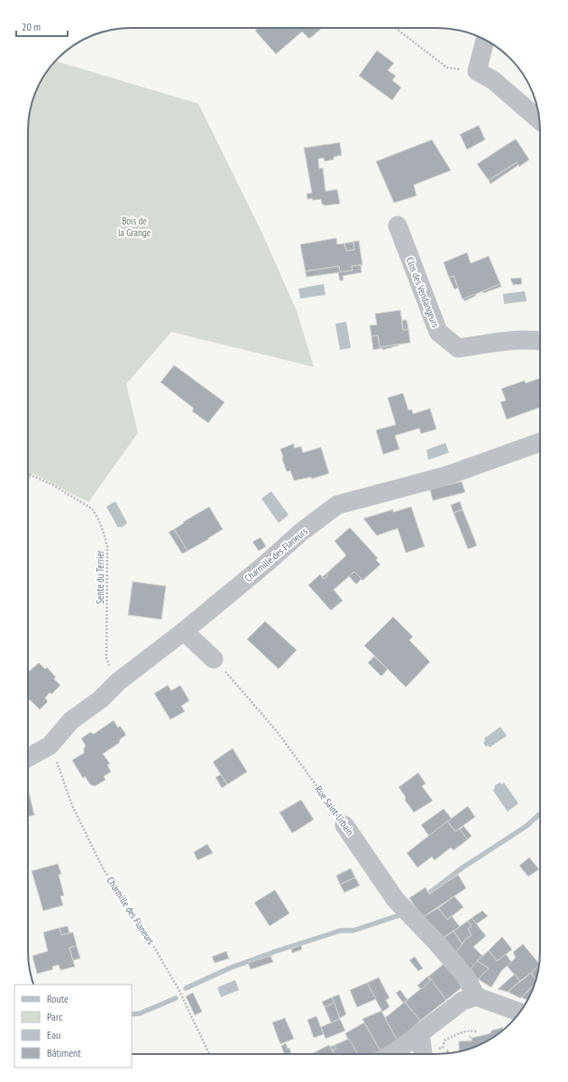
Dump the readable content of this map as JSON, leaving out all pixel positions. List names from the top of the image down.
{
  "streets": {
    "street": ["Clos des Vendangeurs", "Charmille des Flaneurs", "Rue Saint-Urbain"],
    "path": ["Sente du Terrier"]
  },
  "crossings": [
    ["Charmille des Flaneurs", "Sente du Terrier"]
  ],
  "parks": ["Bois de la Grange"],
  "legend": [
    "Route",
    "Parc",
    "Eau",
    "Bâtiment"
  ],
  "scale_bar": "20 m"
}
